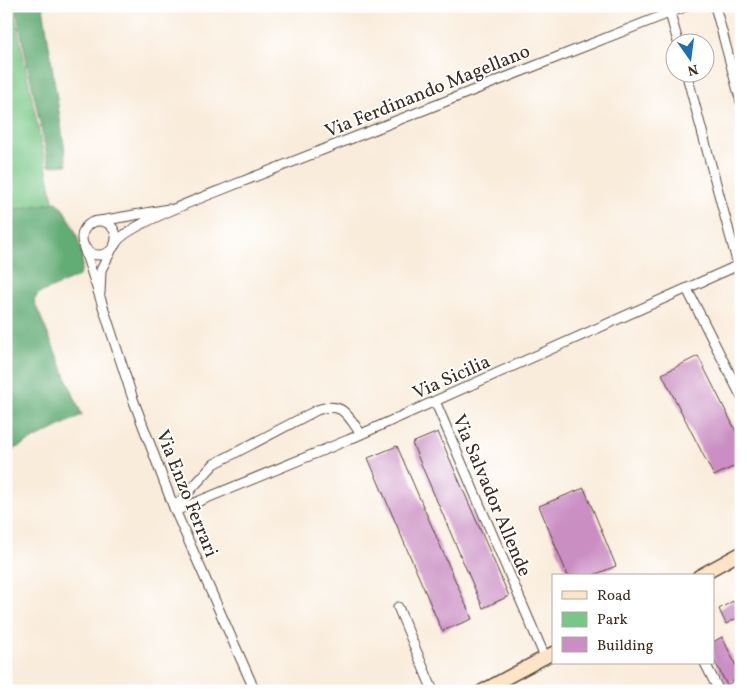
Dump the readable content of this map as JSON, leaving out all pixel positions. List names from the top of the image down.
{
  "streets": {
    "street": [
      "Via Ferdinando Magellano",
      "Via Sicilia",
      "Via Enzo Ferrari",
      "Via Salvador Allende"
    ]
  },
  "crossings": [
    ["Via Ferdinando Magellano", "Via Enzo Ferrari"],
    ["Via Sicilia", "Via Enzo Ferrari"],
    ["Via Sicilia", "Via Salvador Allende"]
  ],
  "legend": ["Road", "Park", "Building"],
  "north": "bottom"
}
